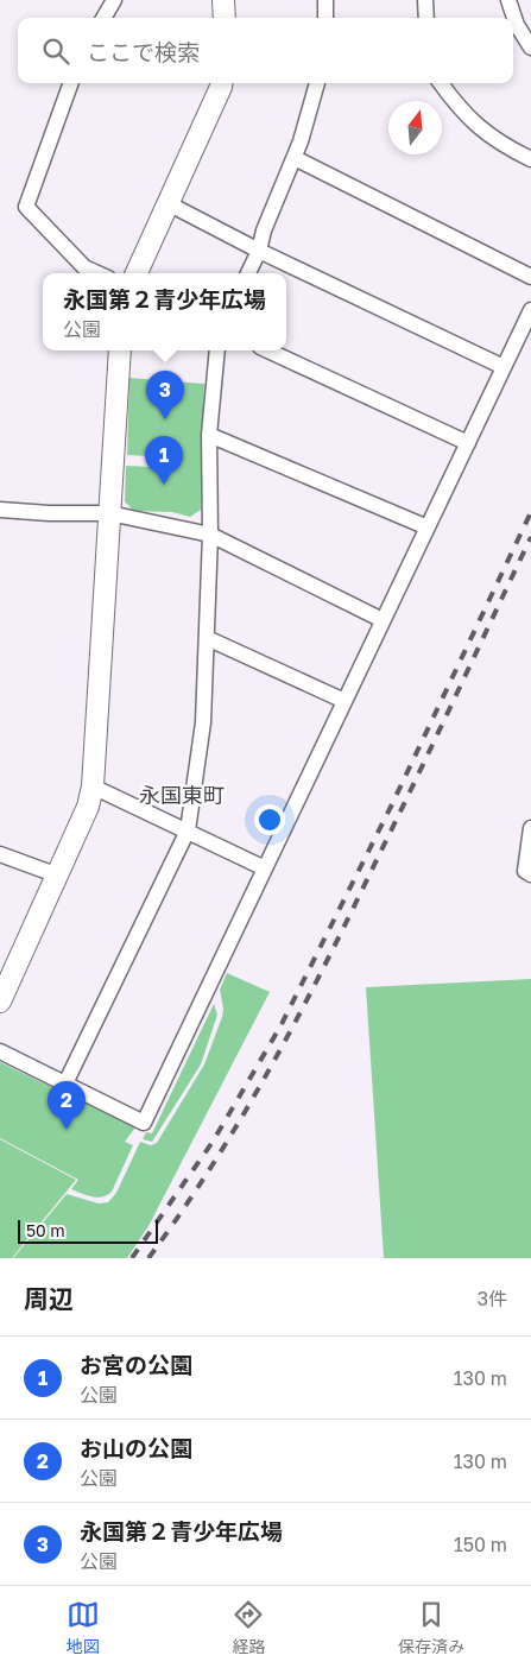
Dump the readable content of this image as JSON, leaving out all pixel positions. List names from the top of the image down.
{
  "districts": ["永国東町"],
  "scale_bar": "50 m",
  "north": "top",
  "page": {
    "search": "ここで検索",
    "popup": ["永国第２青少年広場", "公園"],
    "pins": ["3", "1", "2"],
    "scale": "50 m",
    "heading": ["周辺", "3件"],
    "list": [
      {
        "mark": "1",
        "name": "お宮の公園",
        "note": "公園",
        "value": "130 m"
      },
      {
        "mark": "2",
        "name": "お山の公園",
        "note": "公園",
        "value": "130 m"
      },
      {
        "mark": "3",
        "name": "永国第２青少年広場",
        "note": "公園",
        "value": "150 m"
      }
    ],
    "nav": ["地図", "経路", "保存済み"]
  }
}
